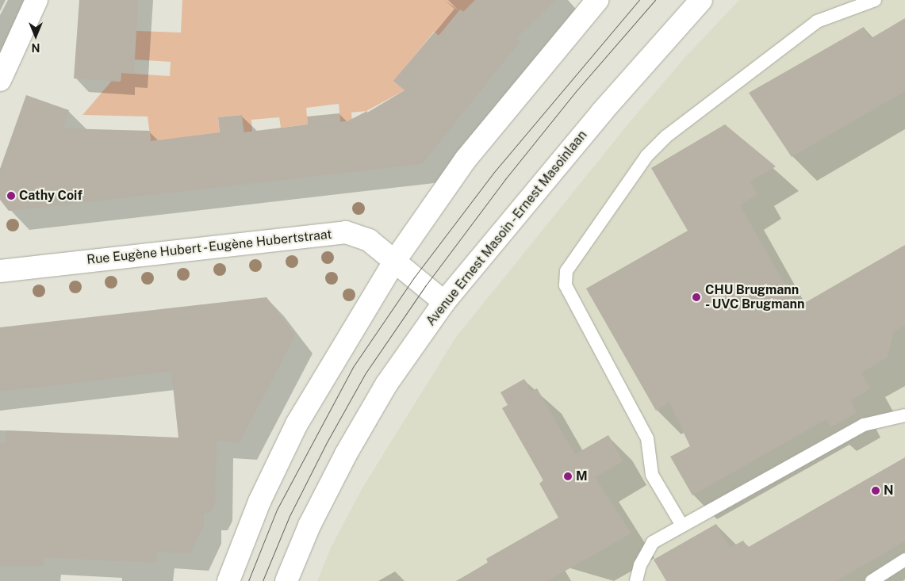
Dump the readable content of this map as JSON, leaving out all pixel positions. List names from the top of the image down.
{
  "streets": {
    "street": ["Avenue Ernest Masoin - Ernest Masoinlaan", "Rue Eugène Hubert - Eugène Hubertstraat"]
  },
  "crossings": [
    ["Avenue Ernest Masoin - Ernest Masoinlaan", "Rue Eugène Hubert - Eugène Hubertstraat"]
  ],
  "places": [
    "Cathy Coif",
    "CHU Brugmann - UVC Brugmann",
    "M",
    "N"
  ],
  "north": "bottom"
}
